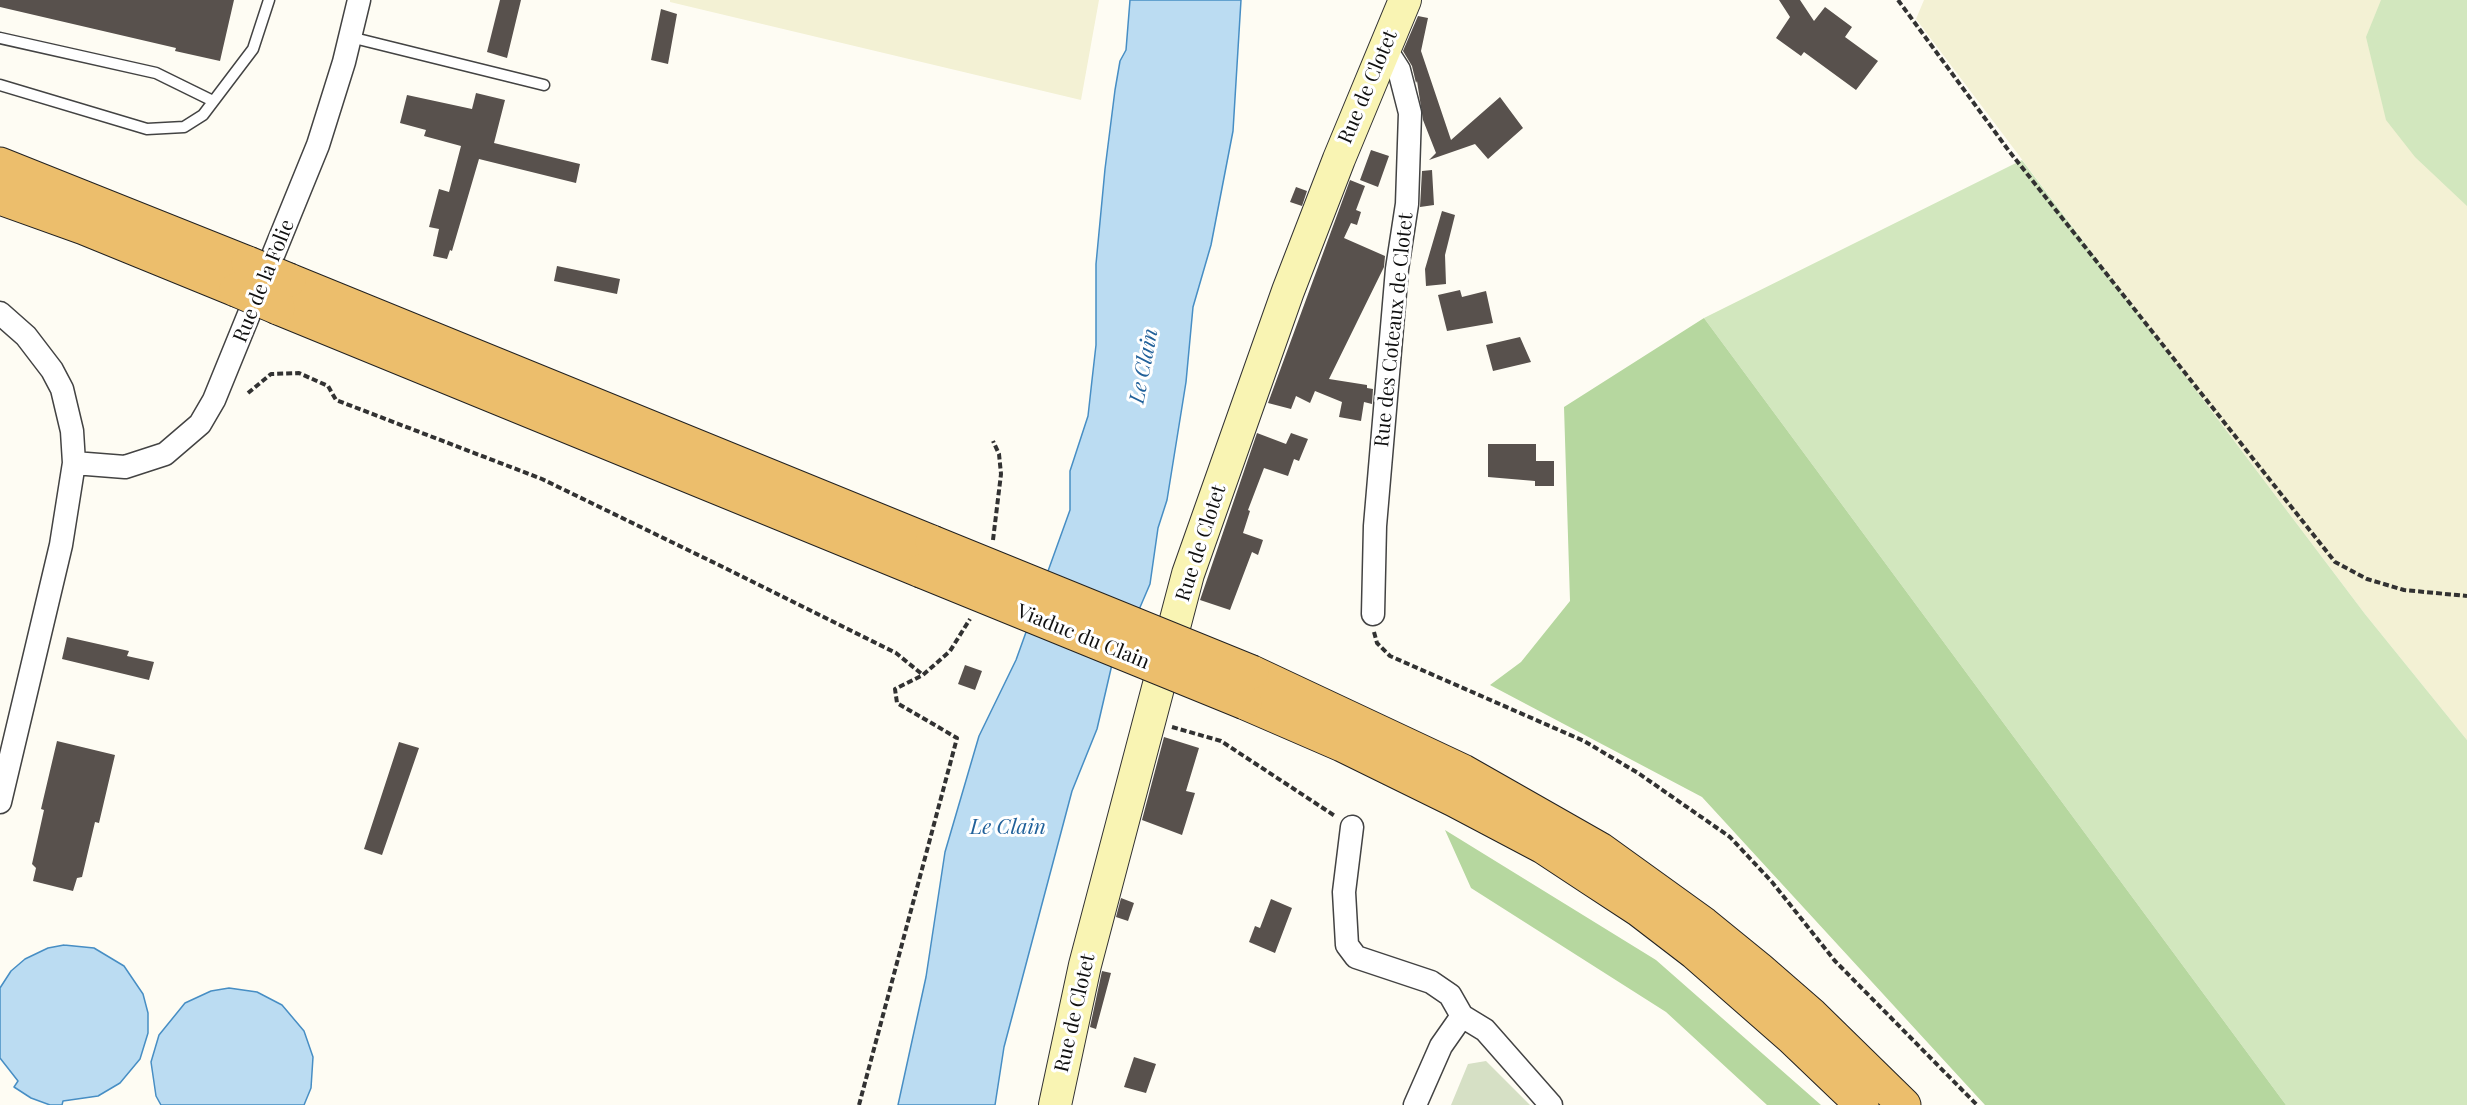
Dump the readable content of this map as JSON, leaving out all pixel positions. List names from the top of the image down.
{
  "streets": {
    "highway": ["Viaduc du Clain"],
    "main road": ["Rue de Clotet"],
    "street": ["Rue de la Folie", "Rue des Coteaux de Clotet"]
  },
  "crossings": [
    ["Rue de Clotet", "Rue des Coteaux de Clotet"]
  ],
  "water": ["Le Clain"]
}
